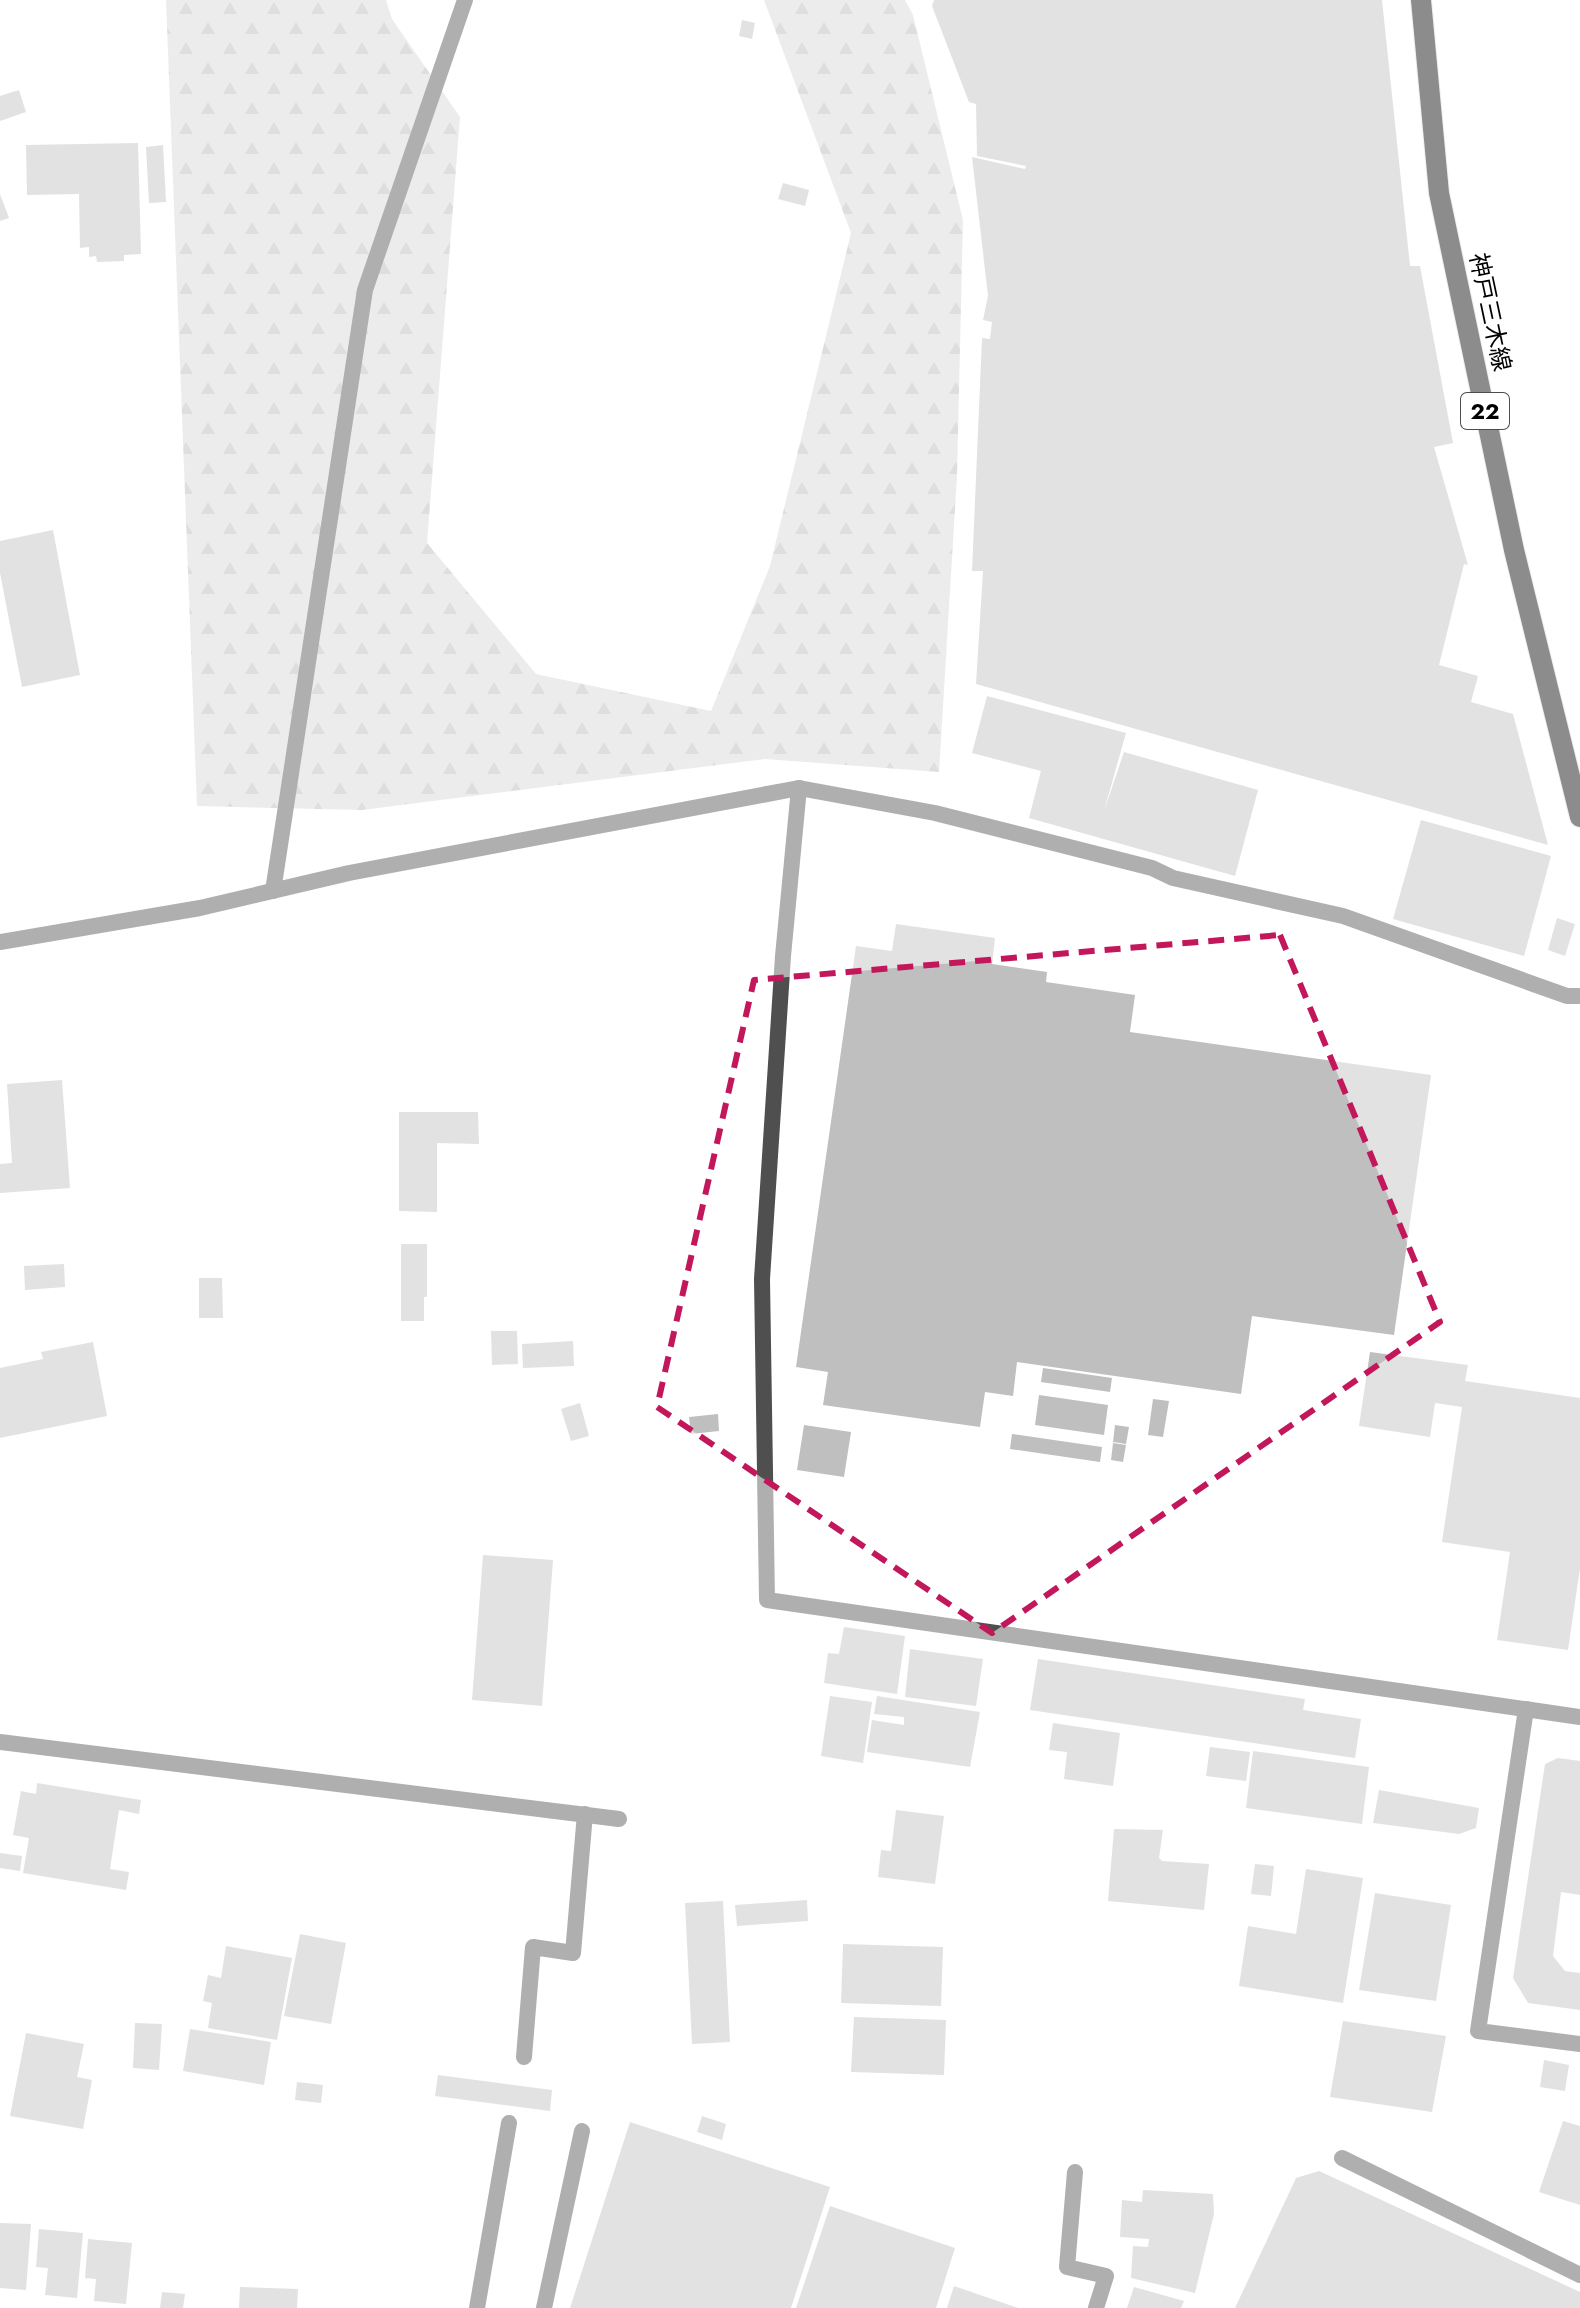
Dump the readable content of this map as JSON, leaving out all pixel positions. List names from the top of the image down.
{
  "streets": {
    "main road": ["神戸三木線", "22"]
  }
}
